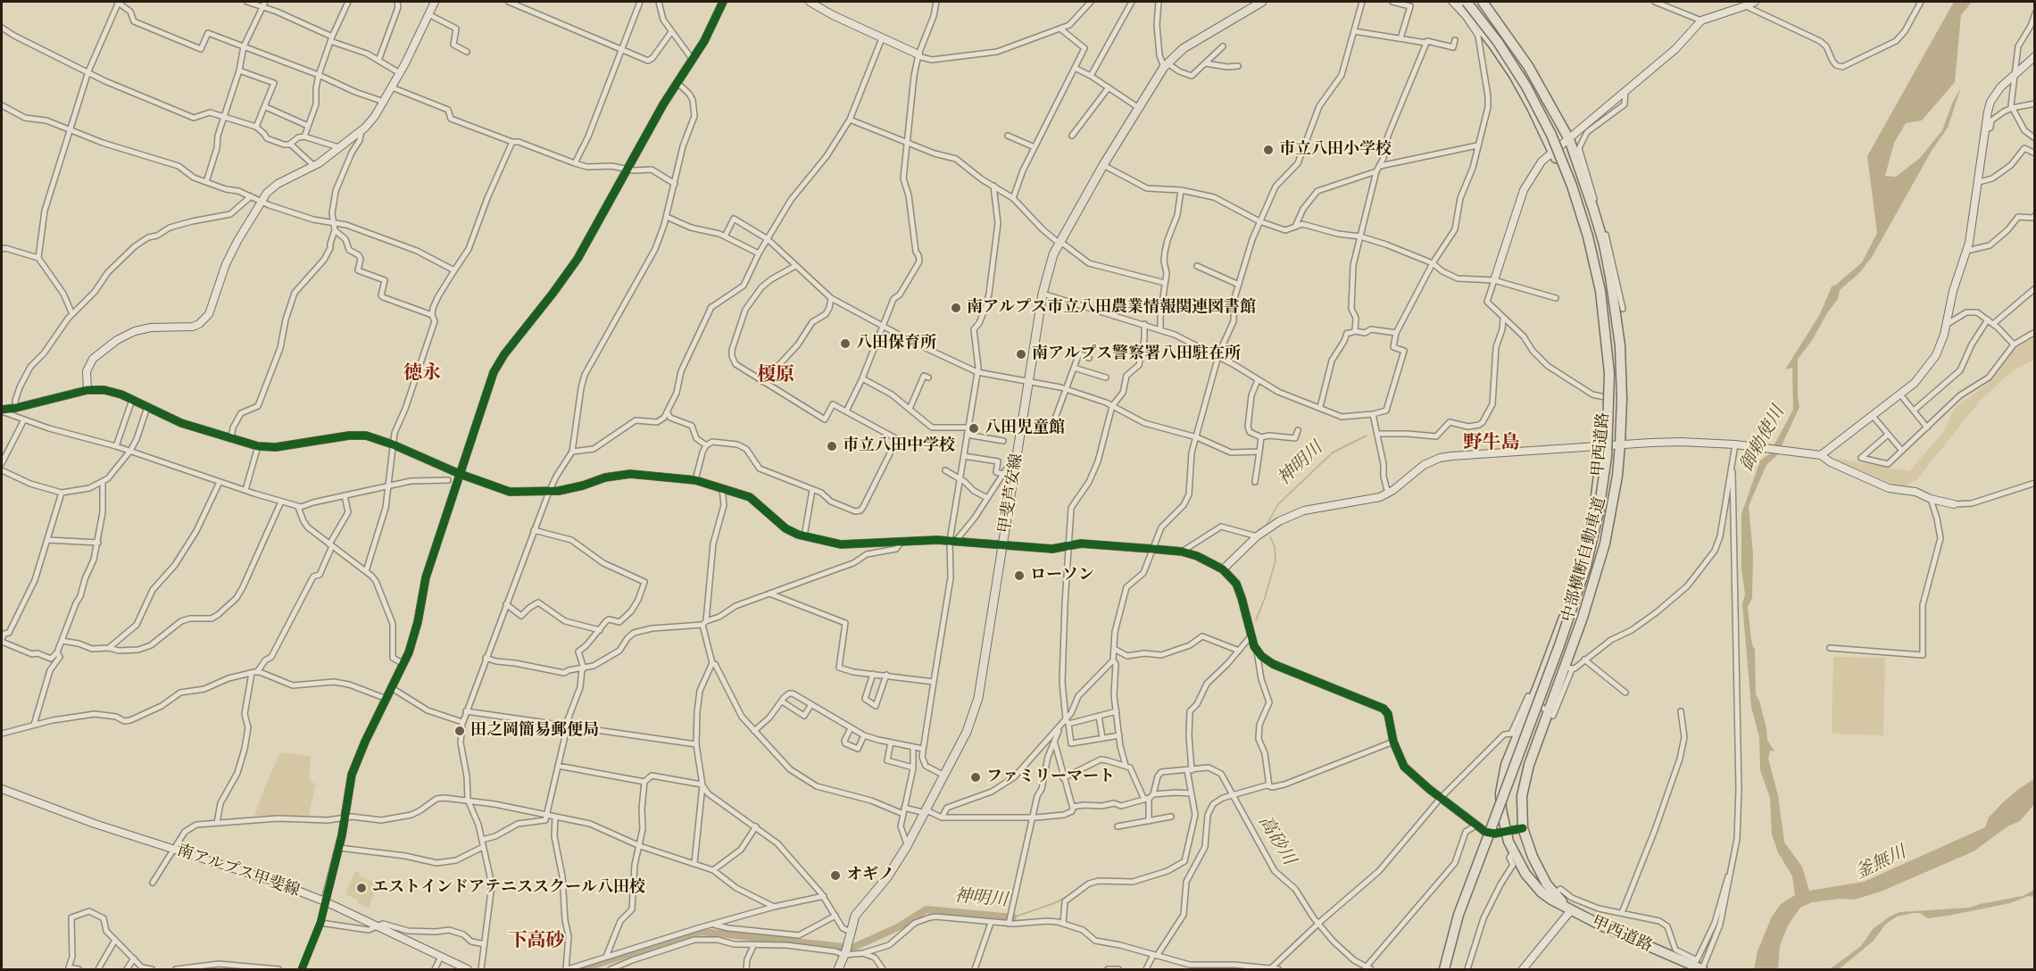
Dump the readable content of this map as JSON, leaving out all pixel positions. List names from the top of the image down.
{
  "streets": {
    "highway": ["甲西道路", "中部横断自動車道"],
    "main road": ["甲斐芦安線"],
    "street": ["南アルプス甲斐線"]
  },
  "districts": [
    "徳永",
    "榎原",
    "野牛島",
    "下高砂"
  ],
  "water": [
    "御勅使川",
    "神明川",
    "高砂川",
    "釜無川"
  ],
  "places": [
    "市立八田小学校",
    "南アルプス市立八田農業情報関連図書館",
    "八田保育所",
    "南アルプス警察署八田駐在所",
    "八田児童館",
    "市立八田中学校",
    "ローソン",
    "田之岡簡易郵便局",
    "ファミリーマート",
    "オギノ",
    "エストインドアテニススクール八田校"
  ]
}
